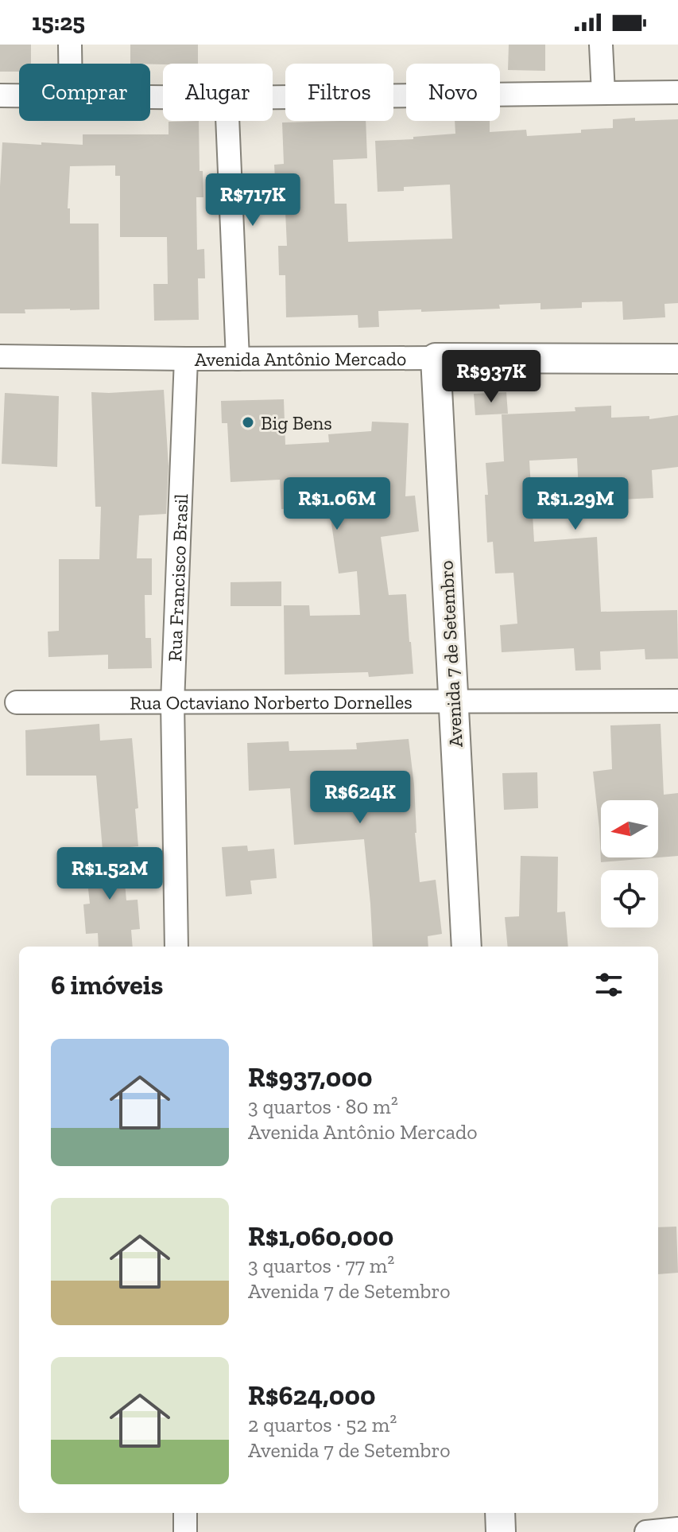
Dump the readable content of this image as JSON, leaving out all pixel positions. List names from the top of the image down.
{
  "streets": {
    "street": [
      "Avenida Antônio Mercado",
      "Rua Francisco Brasil",
      "Avenida 7 de Setembro",
      "Rua Octaviano Norberto Dornelles"
    ]
  },
  "crossings": [
    ["Avenida Antônio Mercado", "Rua Francisco Brasil"],
    ["Avenida Antônio Mercado", "Avenida 7 de Setembro"],
    ["Rua Francisco Brasil", "Rua Octaviano Norberto Dornelles"],
    ["Avenida 7 de Setembro", "Rua Octaviano Norberto Dornelles"]
  ],
  "places": ["Big Bens"],
  "north": "left",
  "page": {
    "status": "15:25",
    "chip": [
      "Comprar",
      "Alugar",
      "Filtros",
      "Novo"
    ],
    "price": [
      "R$717K",
      "R$937K",
      "R$1.06M",
      "R$1.29M",
      "R$624K",
      "R$1.52M"
    ],
    "heading": "6 imóveis",
    "list": [
      {
        "name": "R$937,000",
        "note": "3 quartos · 80 m² · Avenida Antônio Mercado"
      },
      {
        "name": "R$1,060,000",
        "note": "3 quartos · 77 m² · Avenida 7 de Setembro"
      },
      {
        "name": "R$624,000",
        "note": "2 quartos · 52 m² · Avenida 7 de Setembro"
      }
    ]
  }
}
